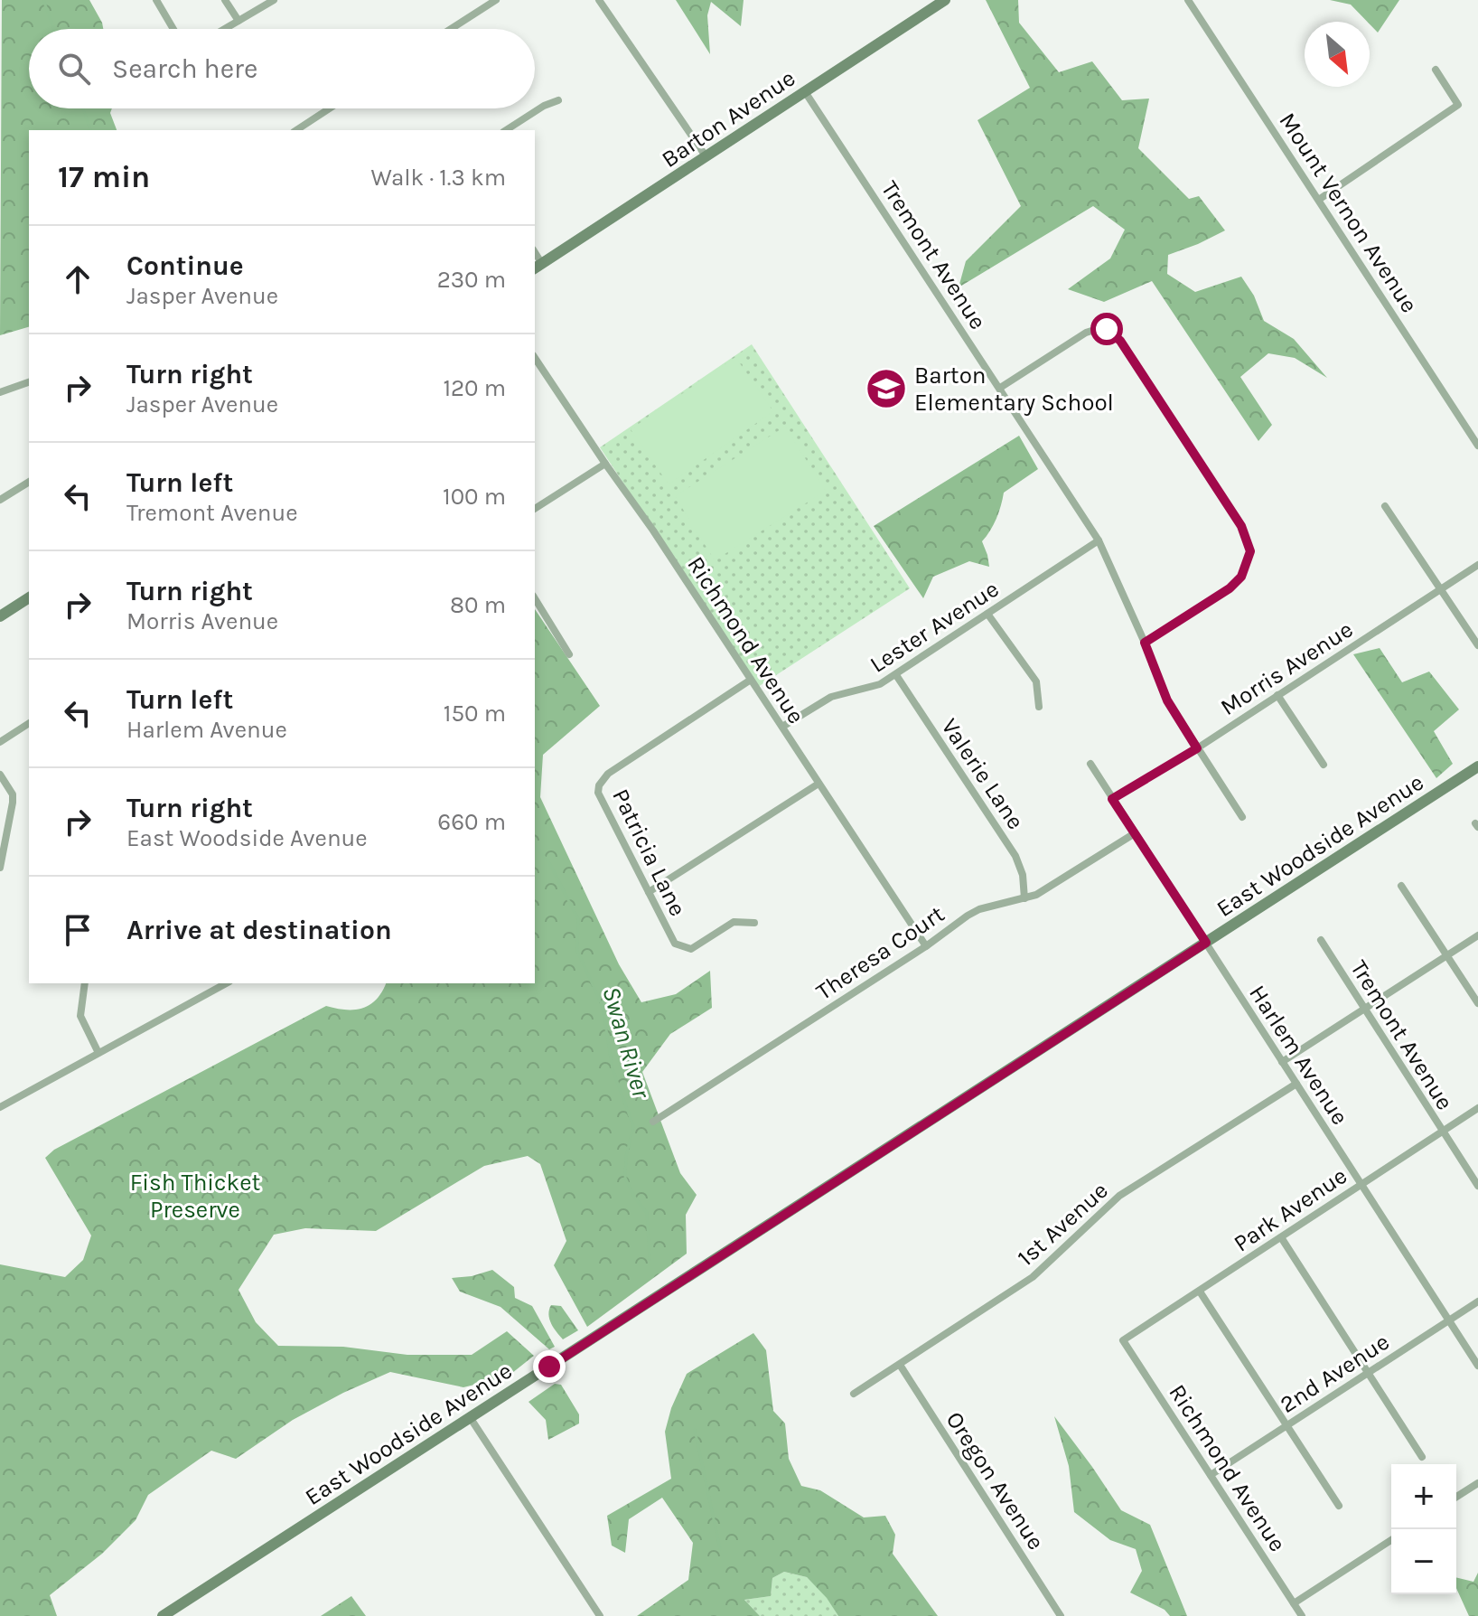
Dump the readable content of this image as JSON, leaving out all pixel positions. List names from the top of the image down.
{
  "streets": {
    "main road": ["Barton Avenue", "East Woodside Avenue"],
    "street": [
      "Mount Vernon Avenue",
      "Tremont Avenue",
      "Lester Avenue",
      "Richmond Avenue",
      "Morris Avenue",
      "Valerie Lane",
      "Patricia Lane",
      "Theresa Court",
      "Harlem Avenue",
      "Park Avenue",
      "1st Avenue",
      "2nd Avenue",
      "Oregon Avenue"
    ]
  },
  "crossings": [
    ["Barton Avenue", "Tremont Avenue"],
    ["Tremont Avenue", "Lester Avenue"],
    ["Tremont Avenue", "Morris Avenue"],
    ["Tremont Avenue", "Park Avenue"],
    ["Lester Avenue", "Richmond Avenue"],
    ["Lester Avenue", "Valerie Lane"],
    ["Richmond Avenue", "Patricia Lane"],
    ["Richmond Avenue", "Theresa Court"],
    ["Richmond Avenue", "Park Avenue"],
    ["Richmond Avenue", "2nd Avenue"],
    ["Morris Avenue", "Harlem Avenue"],
    ["Valerie Lane", "Theresa Court"],
    ["East Woodside Avenue", "Harlem Avenue"],
    ["Theresa Court", "Harlem Avenue"],
    ["Harlem Avenue", "Park Avenue"],
    ["Harlem Avenue", "1st Avenue"],
    ["Harlem Avenue", "2nd Avenue"],
    ["1st Avenue", "Oregon Avenue"]
  ],
  "water": ["Swan River"],
  "parks": ["Fish Thicket Preserve"],
  "places": {
    "school or university": ["Barton Elementary School"]
  },
  "north": "bottom right",
  "page": {
    "search": "Search here",
    "heading": ["17 min", "Walk · 1.3 km"],
    "list": [
      ["Continue", "Jasper Avenue", "230 m"],
      ["Turn right", "Jasper Avenue", "120 m"],
      ["Turn left", "Tremont Avenue", "100 m"],
      ["Turn right", "Morris Avenue", "80 m"],
      ["Turn left", "Harlem Avenue", "150 m"],
      ["Turn right", "East Woodside Avenue", "660 m"],
      "Arrive at destination"
    ],
    "map_buttons": ["+", "−"]
  }
}
